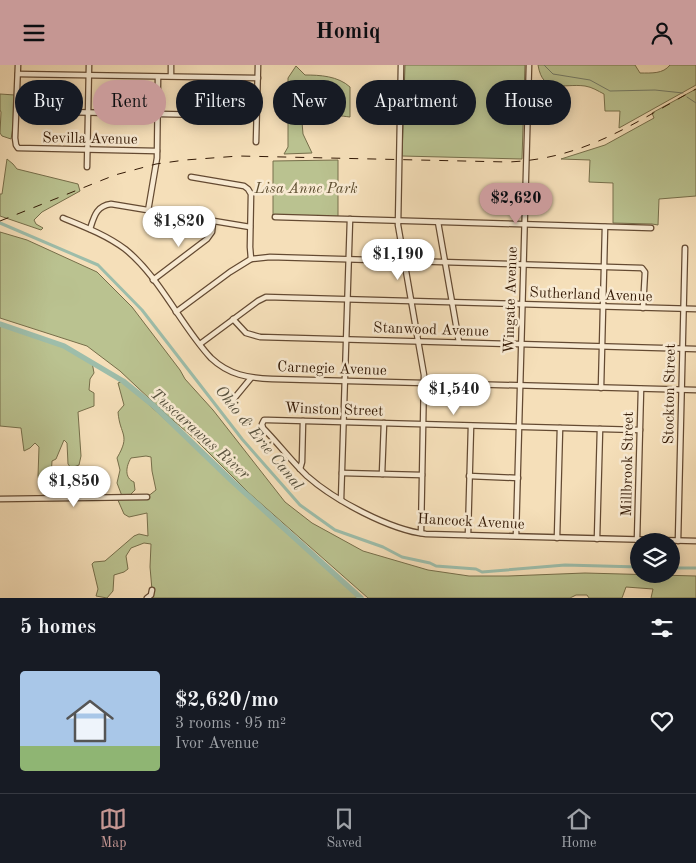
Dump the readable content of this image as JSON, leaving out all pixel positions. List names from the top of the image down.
{
  "streets": {
    "street": [
      "Sevilla Avenue",
      "Sutherland Avenue",
      "Wingate Avenue",
      "Stanwood Avenue",
      "Carnegie Avenue",
      "Stockton Street",
      "Winston Street",
      "Millbrook Street",
      "Hancock Avenue"
    ]
  },
  "crossings": [
    ["Sutherland Avenue", "Wingate Avenue"],
    ["Sutherland Avenue", "Stanwood Avenue"],
    ["Sutherland Avenue", "Carnegie Avenue"],
    ["Sutherland Avenue", "Stockton Street"],
    ["Wingate Avenue", "Stanwood Avenue"],
    ["Wingate Avenue", "Carnegie Avenue"],
    ["Wingate Avenue", "Winston Street"],
    ["Wingate Avenue", "Hancock Avenue"],
    ["Stanwood Avenue", "Stockton Street"],
    ["Carnegie Avenue", "Stockton Street"],
    ["Carnegie Avenue", "Millbrook Street"],
    ["Winston Street", "Millbrook Street"],
    ["Winston Street", "Hancock Avenue"]
  ],
  "water": ["Tuscarawas River", "Ohio & Erie Canal"],
  "parks": ["Lisa Anne Park"],
  "page": {
    "header": "Homiq",
    "chip": [
      "Buy",
      "Rent",
      "Filters",
      "New",
      "Apartment",
      "House"
    ],
    "price": [
      "$2,620",
      "$1,820",
      "$1,190",
      "$1,540",
      "$1,850"
    ],
    "heading": "5 homes",
    "list": [
      {
        "name": "$2,620/mo",
        "note": "3 rooms · 95 m² · Ivor Avenue"
      }
    ],
    "tabs": ["Map", "Saved", "Home"]
  }
}
